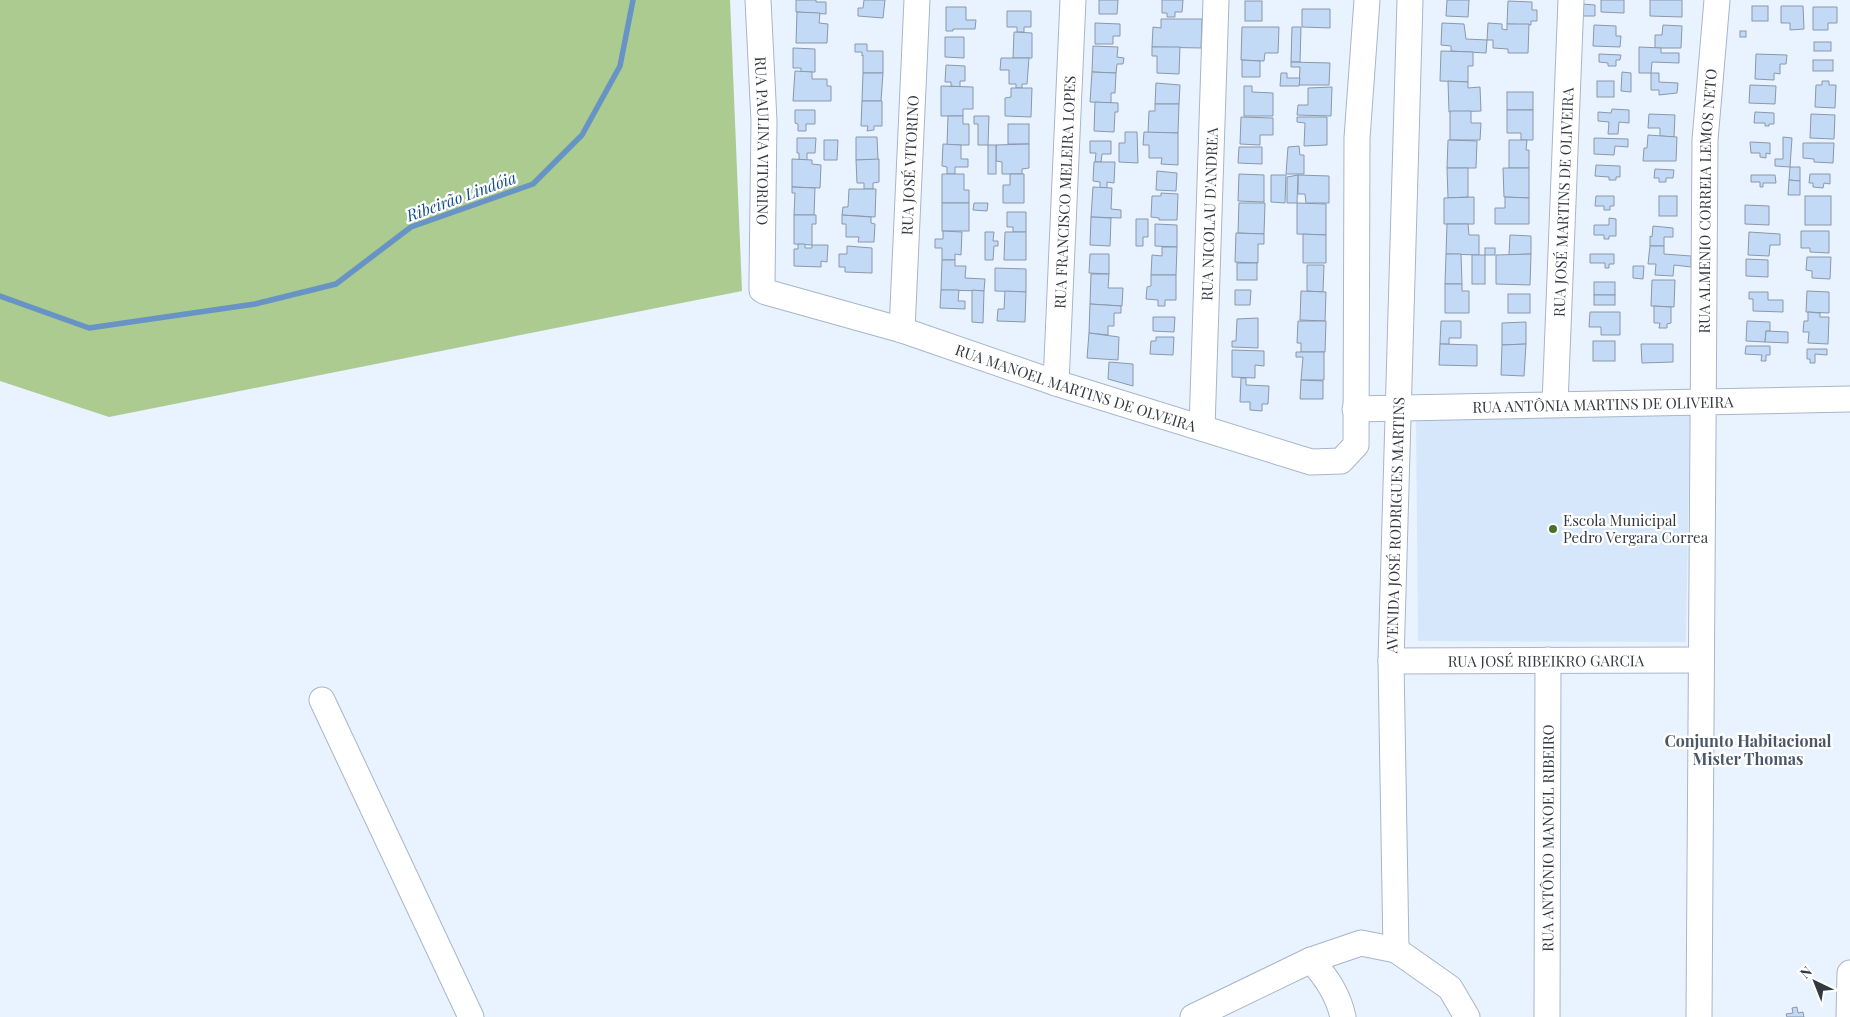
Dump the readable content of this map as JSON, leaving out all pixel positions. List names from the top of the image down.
{
  "streets": {
    "street": [
      "RUA PAULINA VITORINO",
      "RUA JOSÉ VITORINO",
      "RUA FRANCISCO MELEIRA LOPES",
      "RUA ALMENIO CORREIA LEMOS NETO",
      "RUA JOSÉ MARTINS DE OLIVEIRA",
      "RUA NICOLAU D'ANDREA",
      "RUA MANOEL MARTINS DE OLVEIRA",
      "RUA ANTÔNIA MARTINS DE OLIVEIRA",
      "AVENIDA JOSÉ RODRIGUES MARTINS",
      "RUA JOSÉ RIBEIKRO GARCIA",
      "RUA ANTÔNIO MANOEL RIBEIRO"
    ]
  },
  "crossings": [
    ["RUA PAULINA VITORINO", "RUA MANOEL MARTINS DE OLVEIRA"],
    ["RUA JOSÉ VITORINO", "RUA MANOEL MARTINS DE OLVEIRA"],
    ["RUA FRANCISCO MELEIRA LOPES", "RUA MANOEL MARTINS DE OLVEIRA"],
    ["RUA ALMENIO CORREIA LEMOS NETO", "RUA ANTÔNIA MARTINS DE OLIVEIRA"],
    ["RUA ALMENIO CORREIA LEMOS NETO", "RUA JOSÉ RIBEIKRO GARCIA"],
    ["RUA JOSÉ MARTINS DE OLIVEIRA", "RUA ANTÔNIA MARTINS DE OLIVEIRA"],
    ["RUA NICOLAU D'ANDREA", "RUA MANOEL MARTINS DE OLVEIRA"],
    ["RUA MANOEL MARTINS DE OLVEIRA", "RUA ANTÔNIA MARTINS DE OLIVEIRA"],
    ["RUA ANTÔNIA MARTINS DE OLIVEIRA", "AVENIDA JOSÉ RODRIGUES MARTINS"],
    ["AVENIDA JOSÉ RODRIGUES MARTINS", "RUA JOSÉ RIBEIKRO GARCIA"],
    ["RUA JOSÉ RIBEIKRO GARCIA", "RUA ANTÔNIO MANOEL RIBEIRO"]
  ],
  "districts": ["Conjunto Habitacional Mister Thomas"],
  "water": ["Ribeirão Lindóia"],
  "places": ["Escola Municipal Pedro Vergara Correa"],
  "north": "top left"
}
